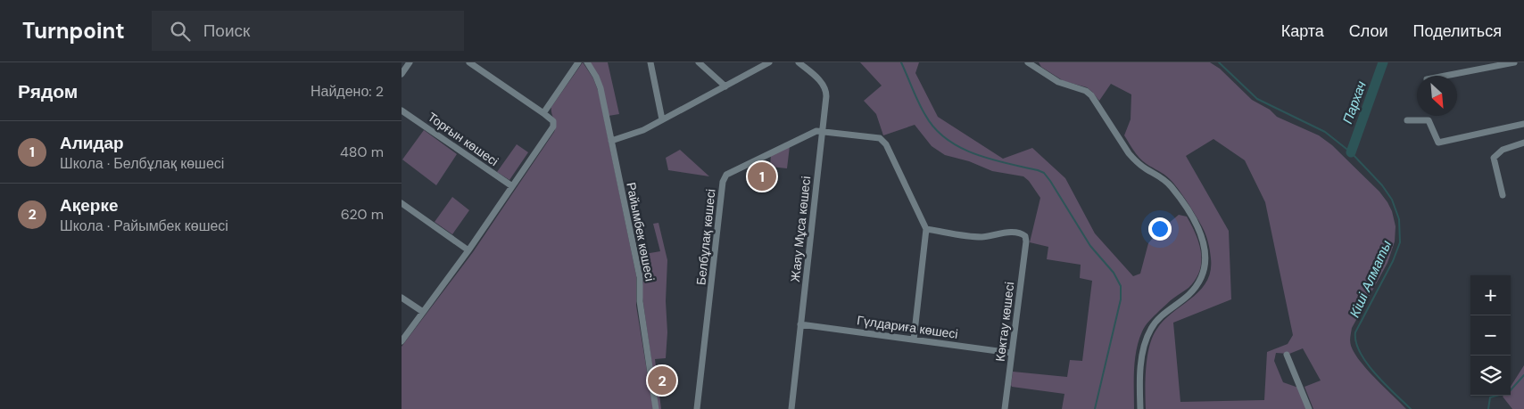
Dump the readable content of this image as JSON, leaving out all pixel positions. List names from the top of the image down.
{
  "streets": {
    "street": [
      "Торғын көшесі",
      "Жаяу Мұса көшесі",
      "Райымбек көшесі",
      "Белбұлақ көшесі",
      "Көктау көшесі",
      "Гүлдариға көшесі"
    ]
  },
  "crossings": [
    ["Жаяу Мұса көшесі", "Белбұлақ көшесі"],
    ["Жаяу Мұса көшесі", "Гүлдариға көшесі"],
    ["Көктау көшесі", "Гүлдариға көшесі"]
  ],
  "water": ["Пархач", "Кіші Алматы"],
  "north": "bottom right",
  "page": {
    "header": "Turnpoint",
    "search": "Поиск",
    "nav": ["Карта", "Слои", "Поделиться"],
    "heading": ["Рядом", "Найдено: 2"],
    "list": [
      {
        "mark": "1",
        "name": "Алидар",
        "note": "Школа · Белбұлақ көшесі",
        "value": "480 m"
      },
      {
        "mark": "2",
        "name": "Ақерке",
        "note": "Школа · Райымбек көшесі",
        "value": "620 m"
      }
    ],
    "pins": ["1", "2"],
    "map_buttons": ["+", "−"]
  }
}
